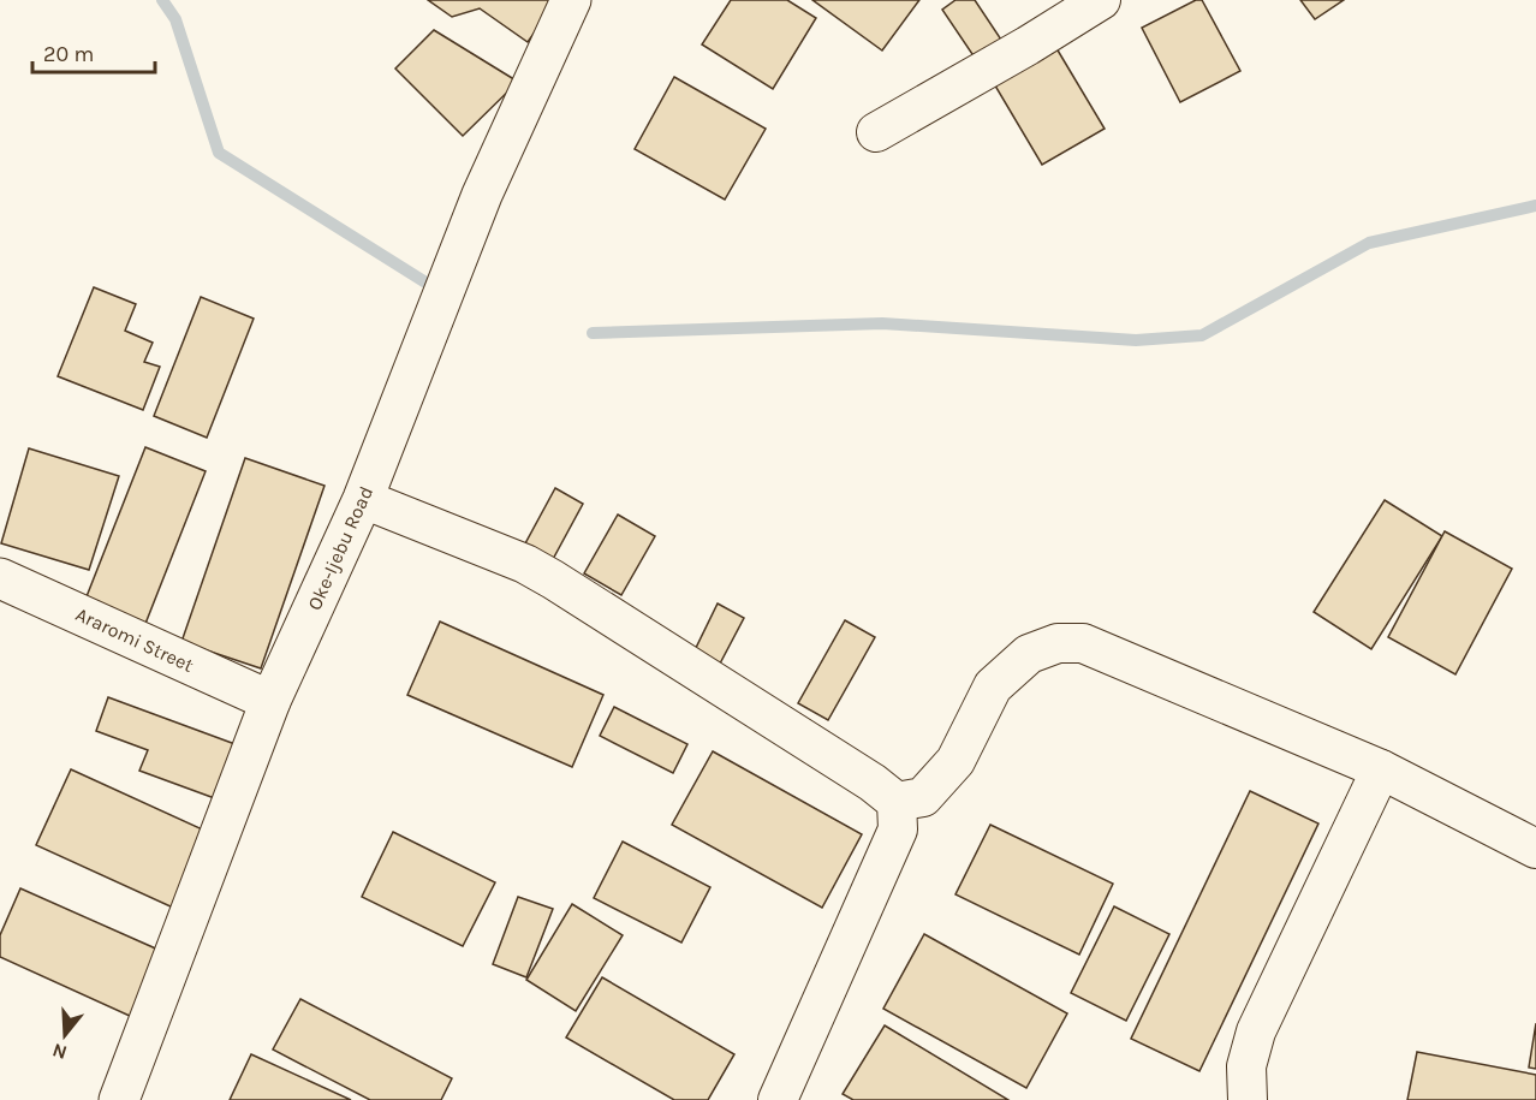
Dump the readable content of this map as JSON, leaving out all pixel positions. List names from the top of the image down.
{
  "streets": {
    "main road": ["Oke-Ijebu Road", "Araromi Street"]
  },
  "crossings": [
    ["Oke-Ijebu Road", "Araromi Street"]
  ],
  "scale_bar": "20 m",
  "north": "bottom"
}
